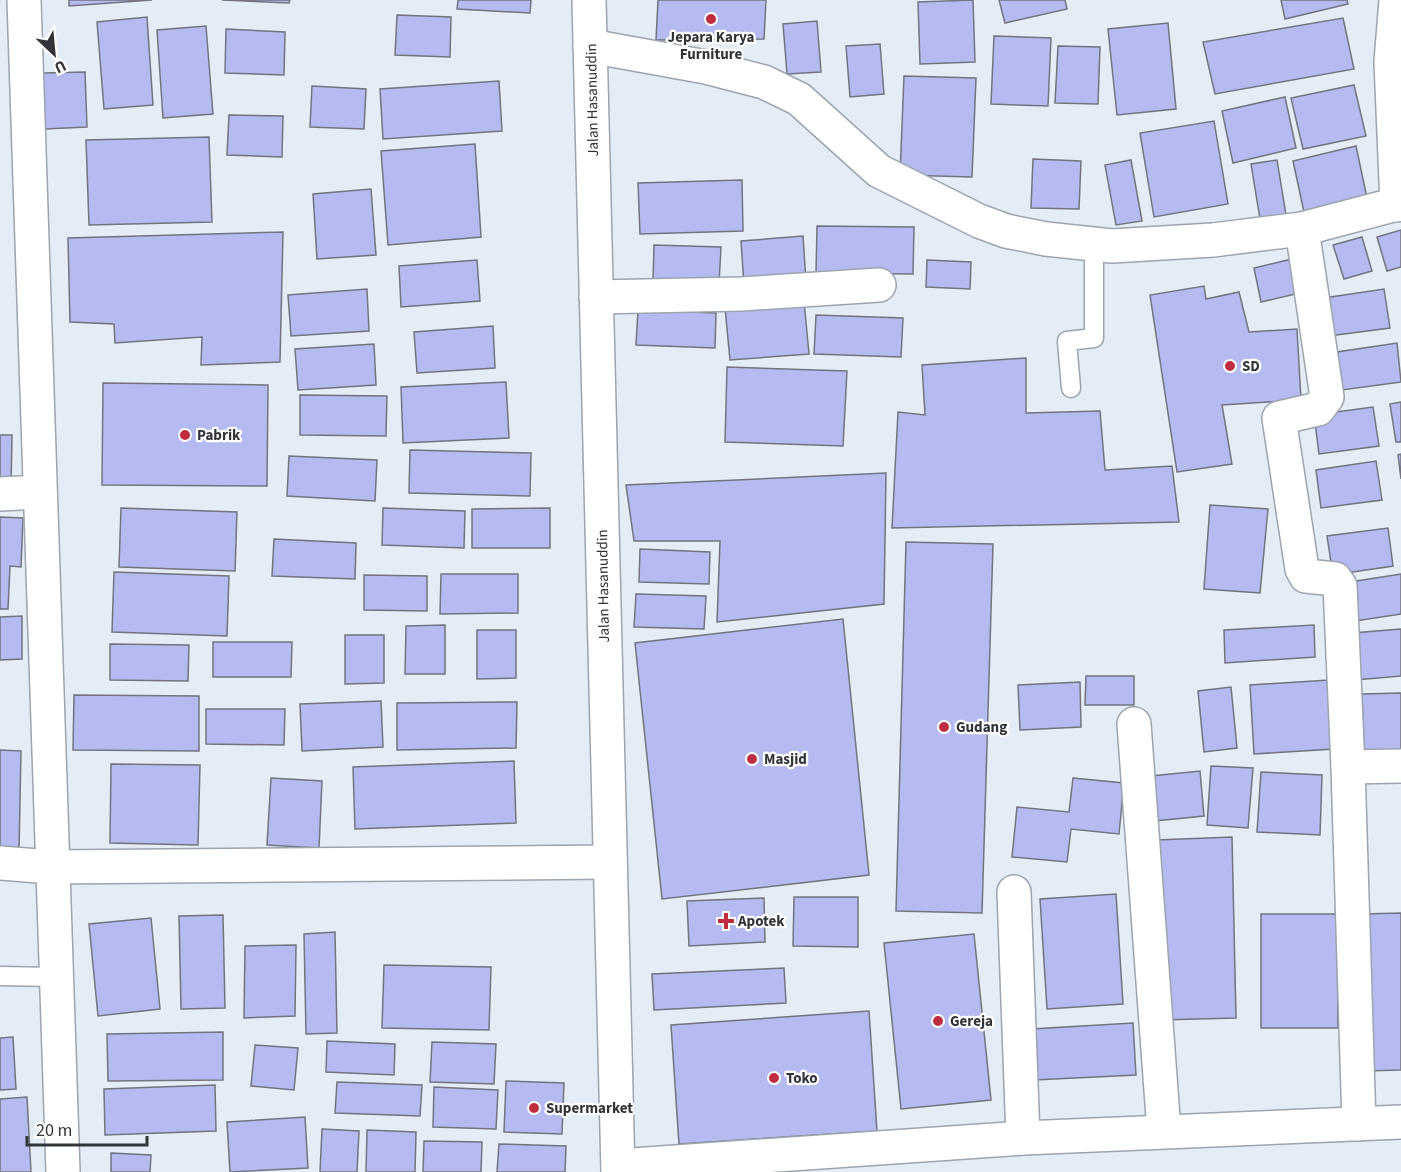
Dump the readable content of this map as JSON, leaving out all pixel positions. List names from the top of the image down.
{
  "streets": {
    "main road": ["Jalan Hasanuddin"]
  },
  "places": {
    "other": [
      "Jepara Karya Furniture",
      "SD",
      "Pabrik",
      "Gudang",
      "Masjid",
      "Gereja",
      "Toko",
      "Supermarket"
    ],
    "health": ["Apotek"]
  },
  "scale_bar": "20 m",
  "north": "bottom right"
}
